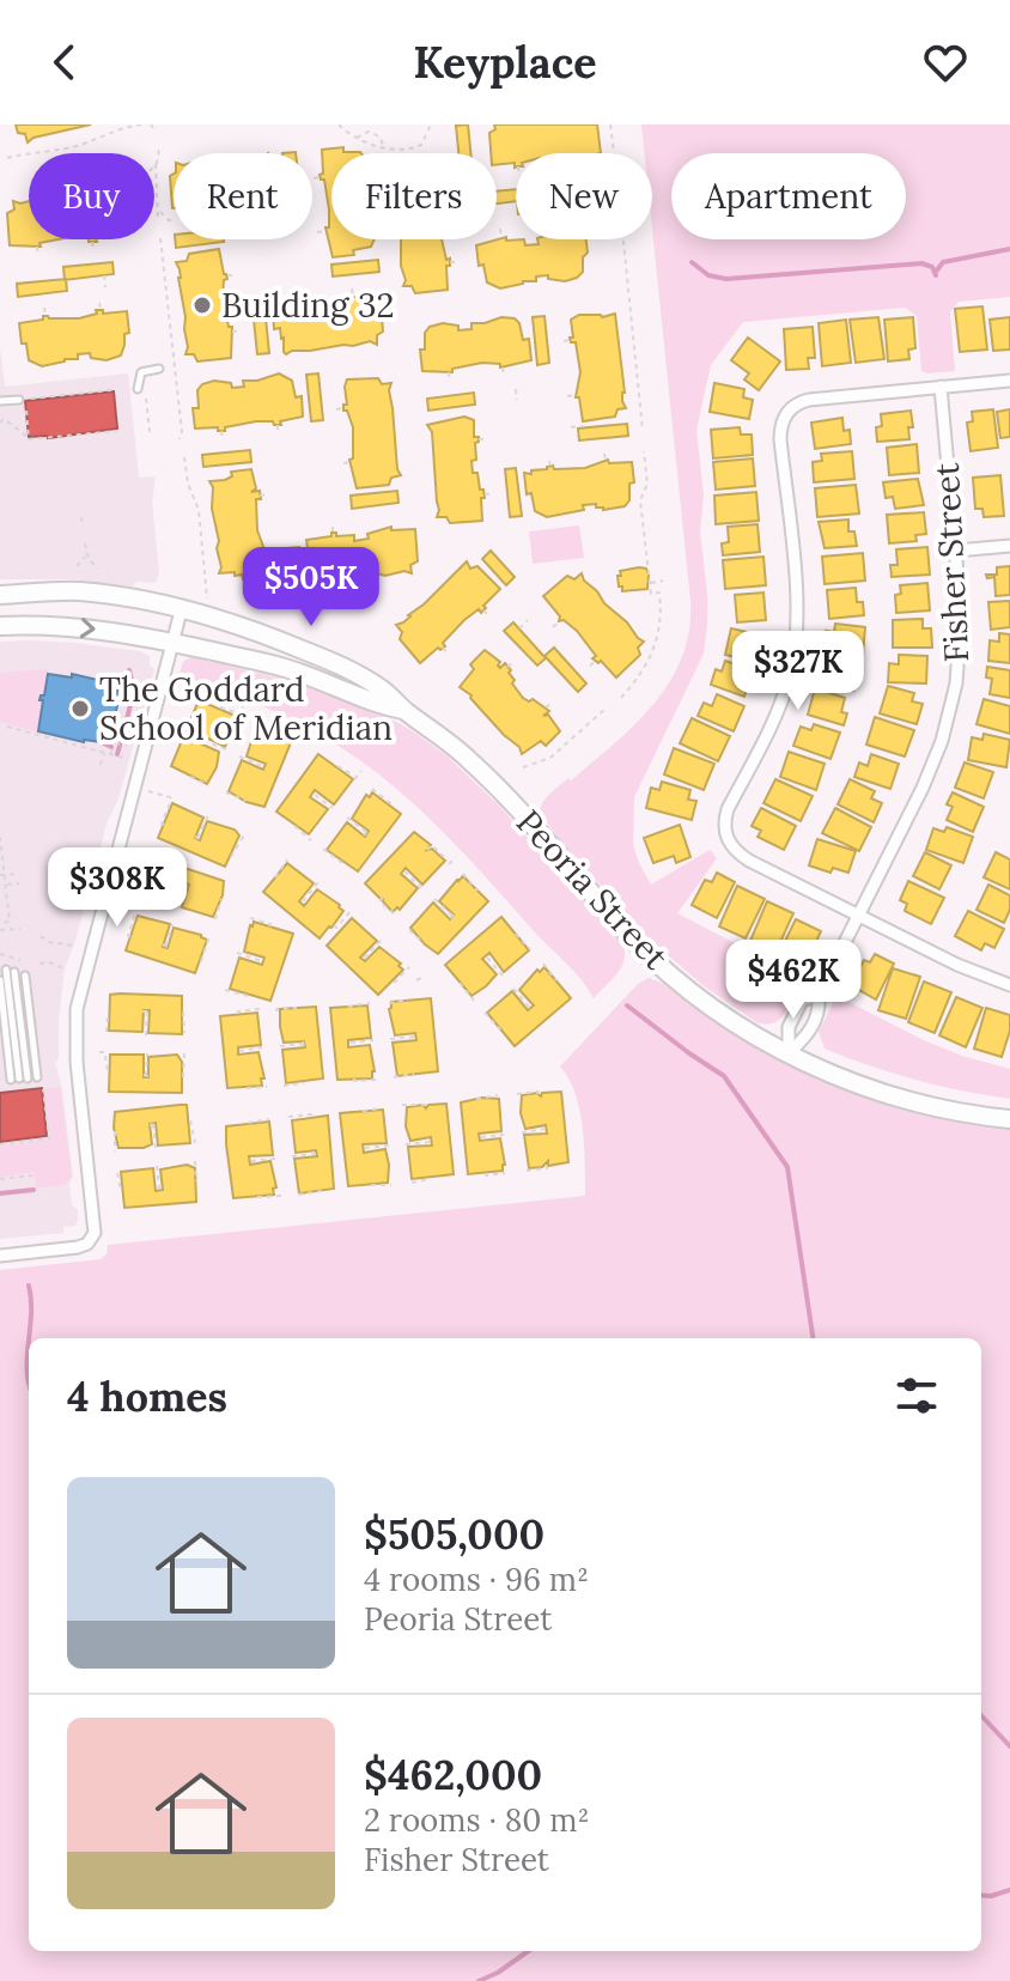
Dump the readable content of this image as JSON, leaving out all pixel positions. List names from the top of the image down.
{
  "streets": {
    "main road": ["Peoria Street"],
    "street": ["Fisher Street"]
  },
  "crossings": [
    ["Fisher Street", "Peoria Street"]
  ],
  "places": ["Building 32", "The Goddard School of Meridian"],
  "page": {
    "header": "Keyplace",
    "chip": [
      "Buy",
      "Rent",
      "Filters",
      "New",
      "Apartment"
    ],
    "price": [
      "$505K",
      "$327K",
      "$308K",
      "$462K"
    ],
    "heading": "4 homes",
    "list": [
      {
        "name": "$505,000",
        "note": "4 rooms · 96 m² · Peoria Street"
      },
      {
        "name": "$462,000",
        "note": "2 rooms · 80 m² · Fisher Street"
      }
    ]
  }
}
